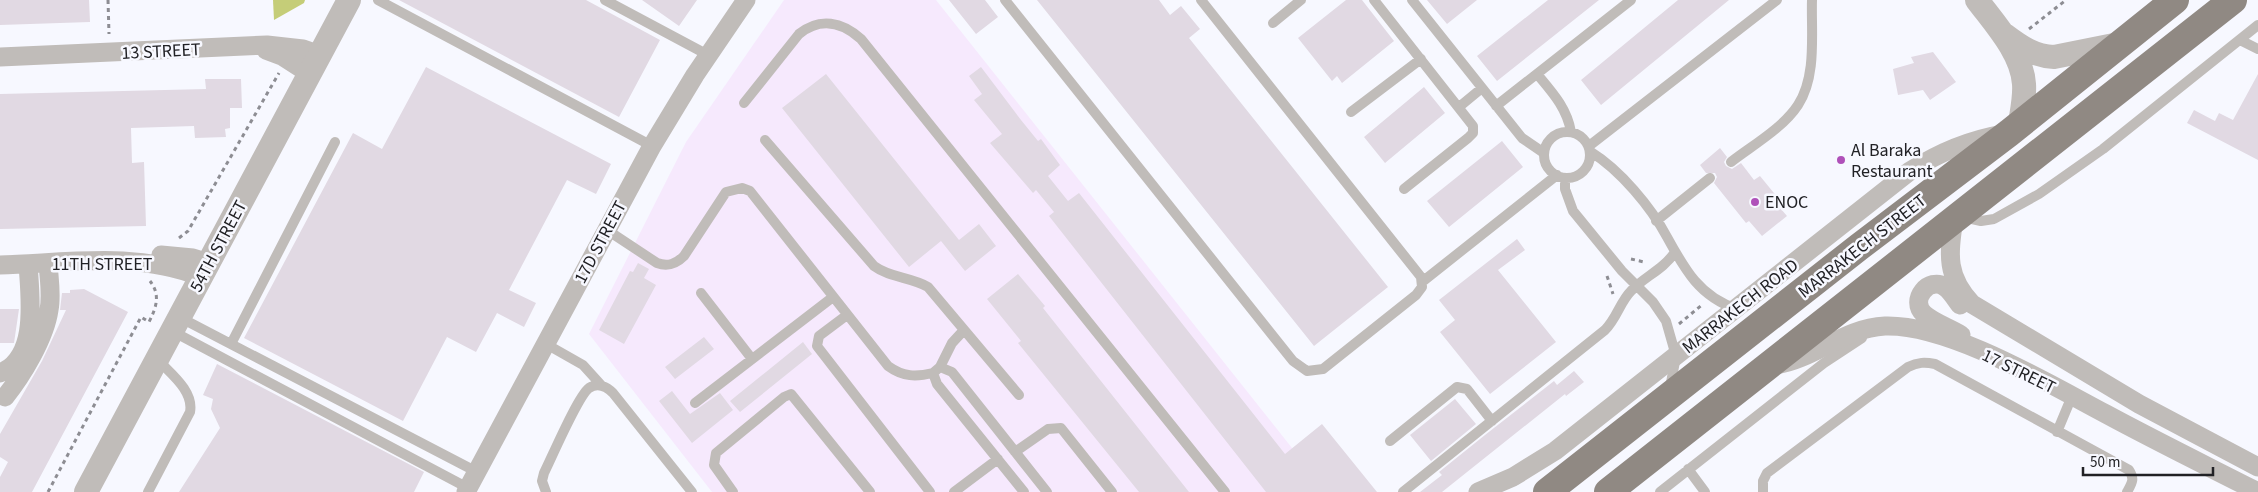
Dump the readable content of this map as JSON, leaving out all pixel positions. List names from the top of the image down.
{
  "streets": {
    "main road": ["MARRAKECH STREET"],
    "street": [
      "13 STREET",
      "17D STREET",
      "54TH STREET",
      "11TH STREET",
      "MARRAKECH ROAD",
      "17 STREET"
    ]
  },
  "crossings": [
    ["13 STREET", "54TH STREET"],
    ["54TH STREET", "11TH STREET"],
    ["MARRAKECH STREET", "MARRAKECH ROAD"],
    ["MARRAKECH STREET", "17 STREET"]
  ],
  "places": ["Al Baraka Restaurant", "ENOC"],
  "scale_bar": "50 m"
}
